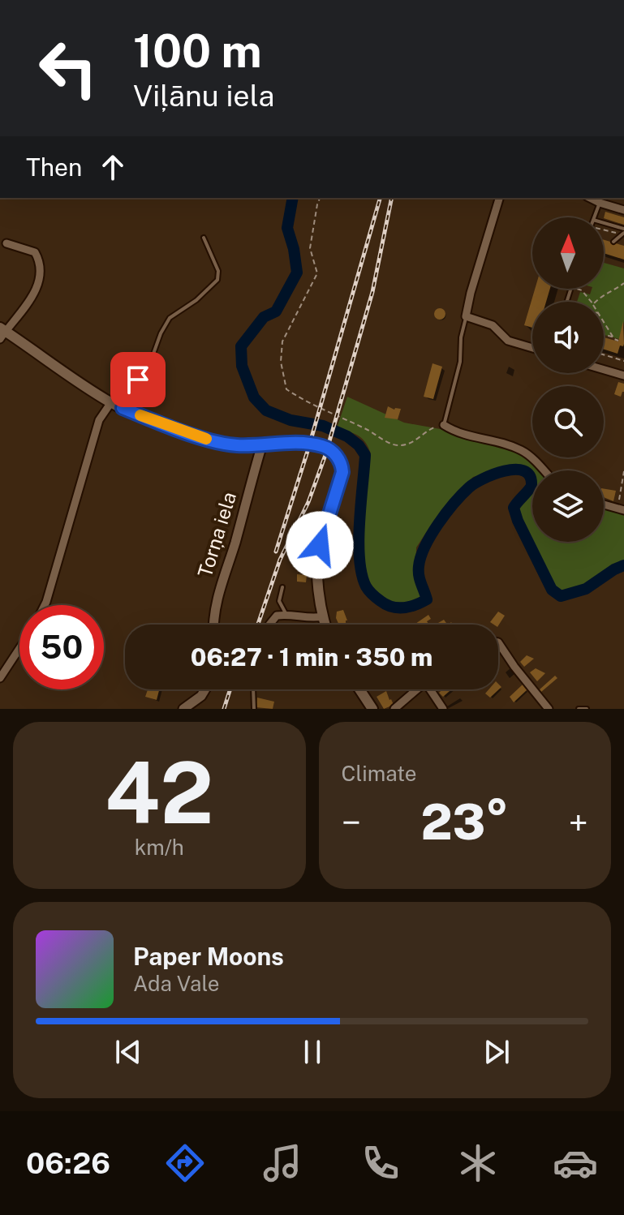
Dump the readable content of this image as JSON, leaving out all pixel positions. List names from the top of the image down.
{
  "streets": {
    "street": ["Torņa iela"]
  },
  "north": "top",
  "page": {
    "turn": ["100 m", "Viļānu iela"],
    "then": "Then",
    "limit": "50",
    "trip": "06:27 · 1 min · 350 m",
    "tile": [
      ["42", "km/h"],
      "Climate"
    ],
    "heat": ["−", "23°", "+"],
    "song": ["Paper Moons", "Ada Vale"],
    "tabs": "06:26"
  }
}
